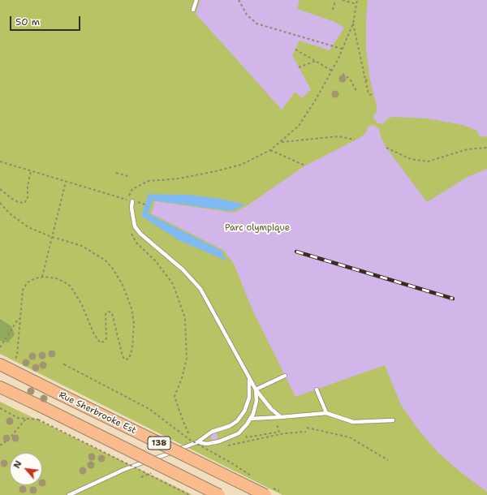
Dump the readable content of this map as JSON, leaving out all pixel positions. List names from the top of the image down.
{
  "streets": {
    "main road": ["Rue Sherbrooke Est", "138"]
  },
  "parks": ["Parc olympique"],
  "scale_bar": "50 m",
  "north": "top left"
}
